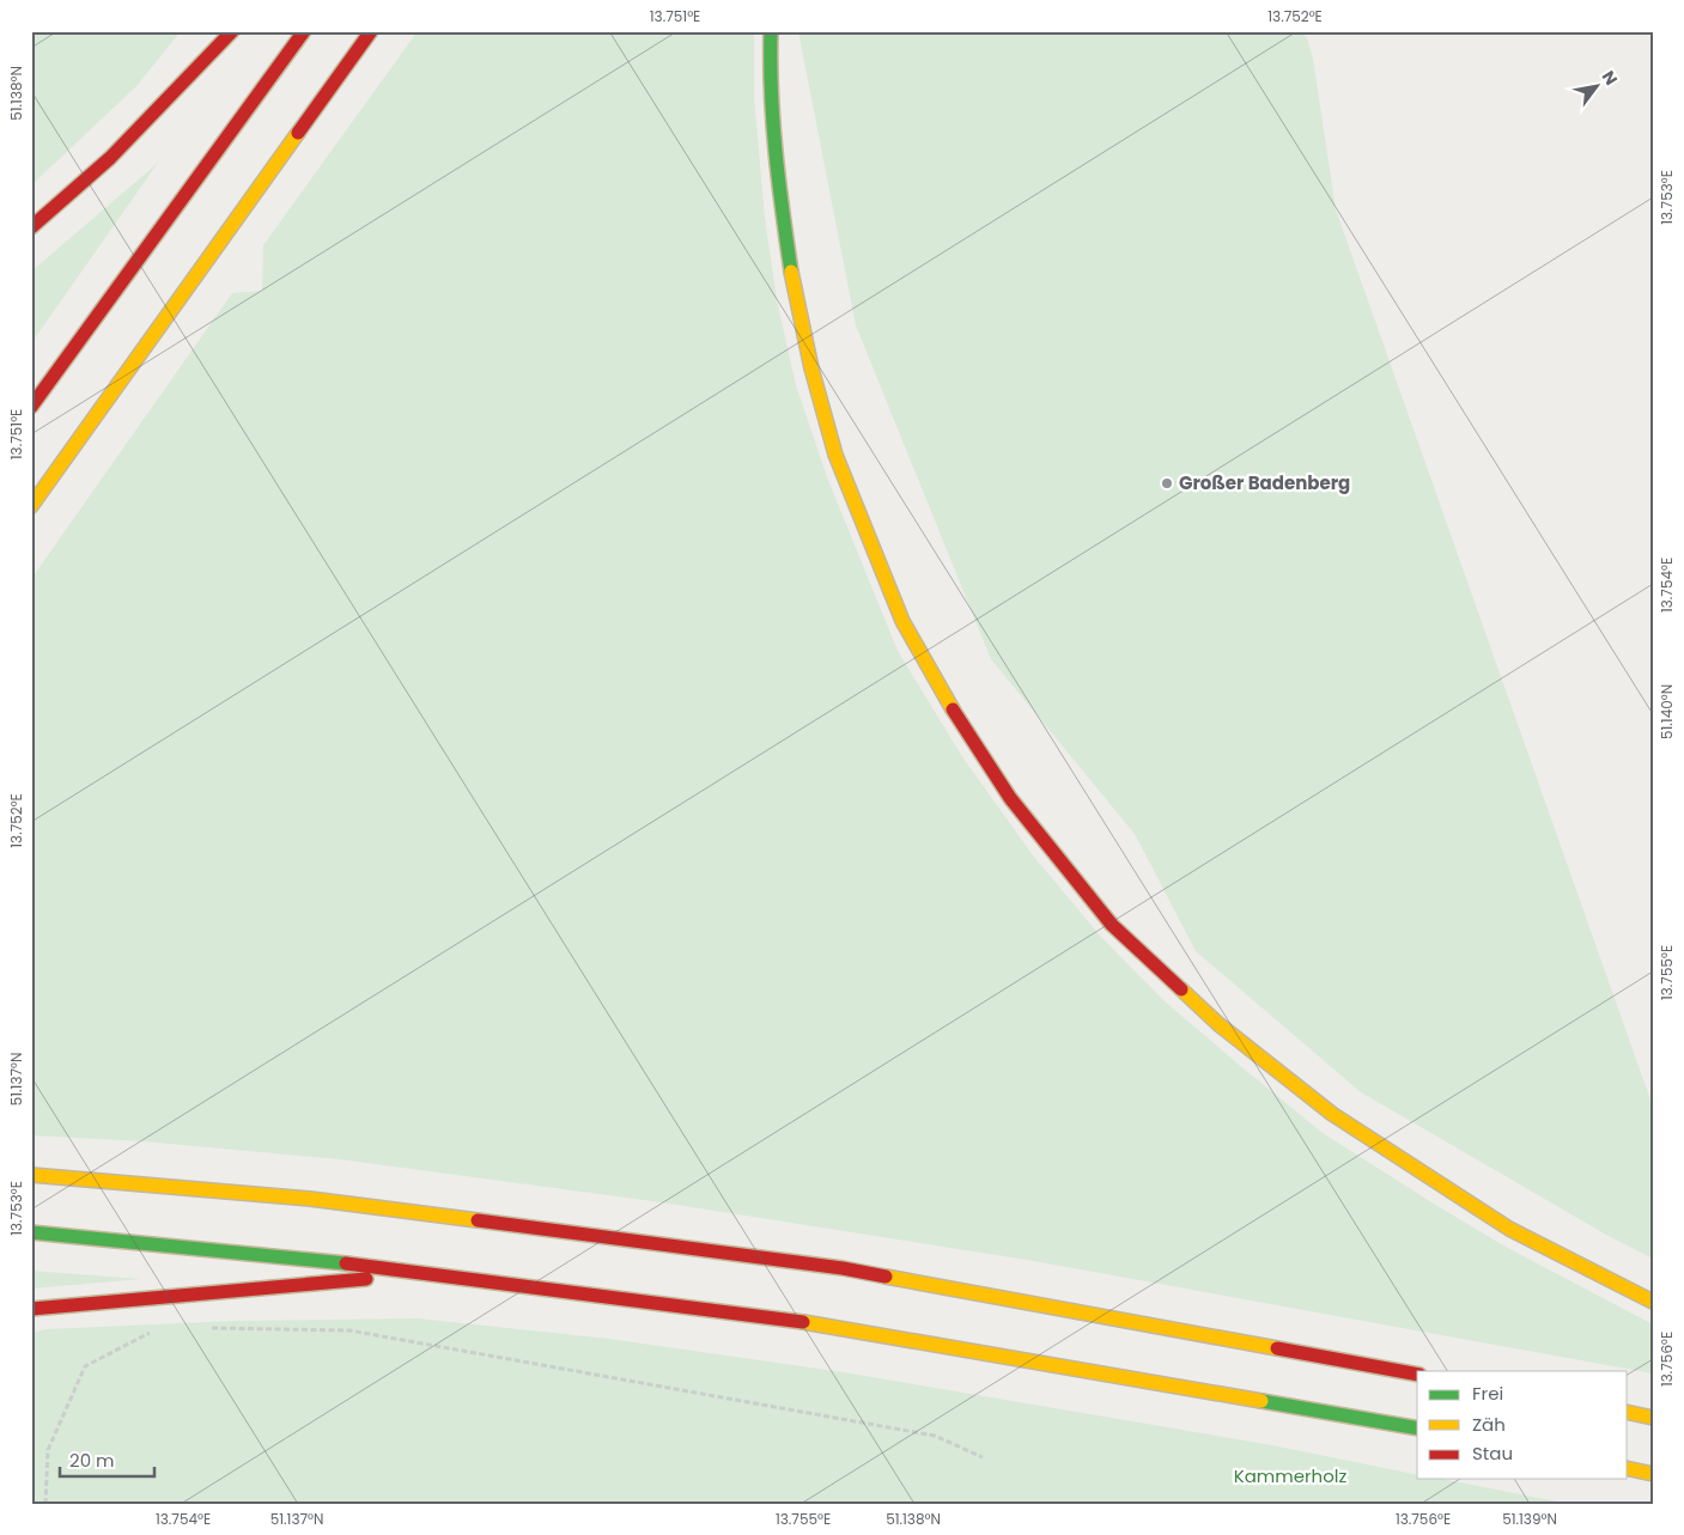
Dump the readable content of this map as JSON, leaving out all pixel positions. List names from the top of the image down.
{
  "parks": ["Kammerholz"],
  "places": ["Großer Badenberg"],
  "legend": ["Frei", "Zäh", "Stau"],
  "scale_bar": "20 m",
  "north": "top right",
  "coordinates": [
    "13.751°E",
    "13.752°E",
    "51.138°N",
    "13.753°E",
    "13.754°E",
    "51.140°N",
    "13.755°E",
    "51.137°N",
    "13.756°E",
    "51.139°N"
  ]
}
